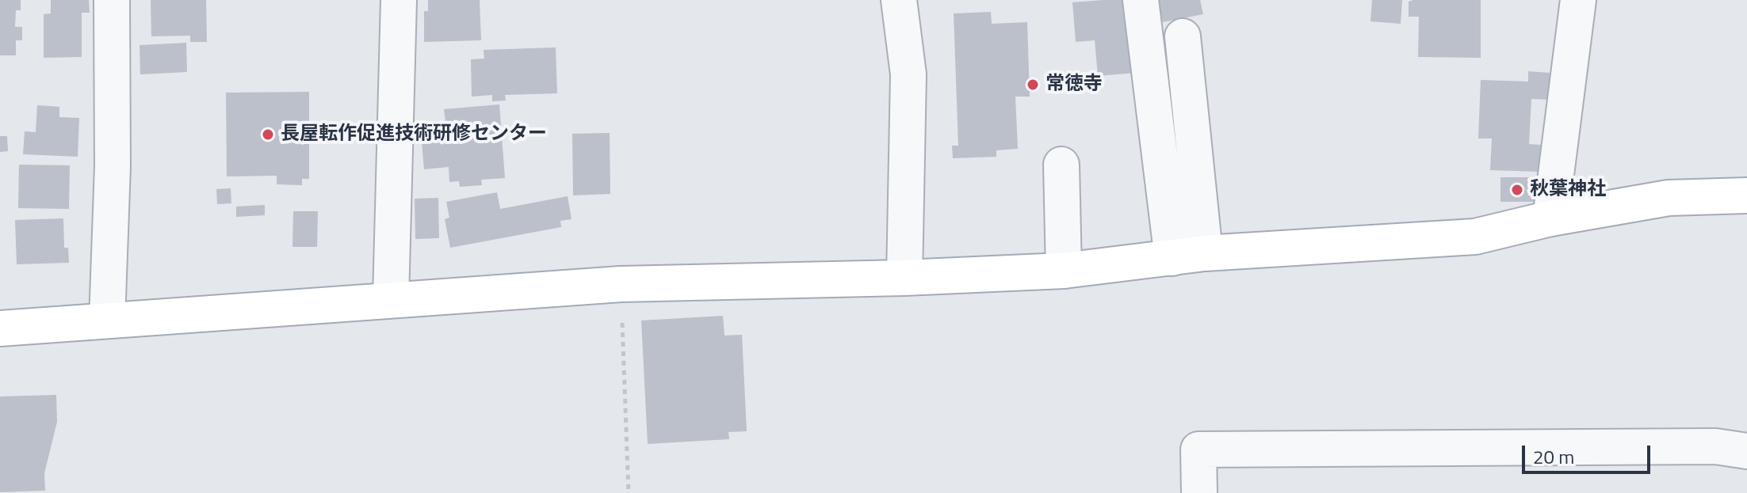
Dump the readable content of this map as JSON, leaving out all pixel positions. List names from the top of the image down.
{
  "places": ["常徳寺", "長屋転作促進技術研修センター", "秋葉神社"],
  "scale_bar": "20 m"
}
